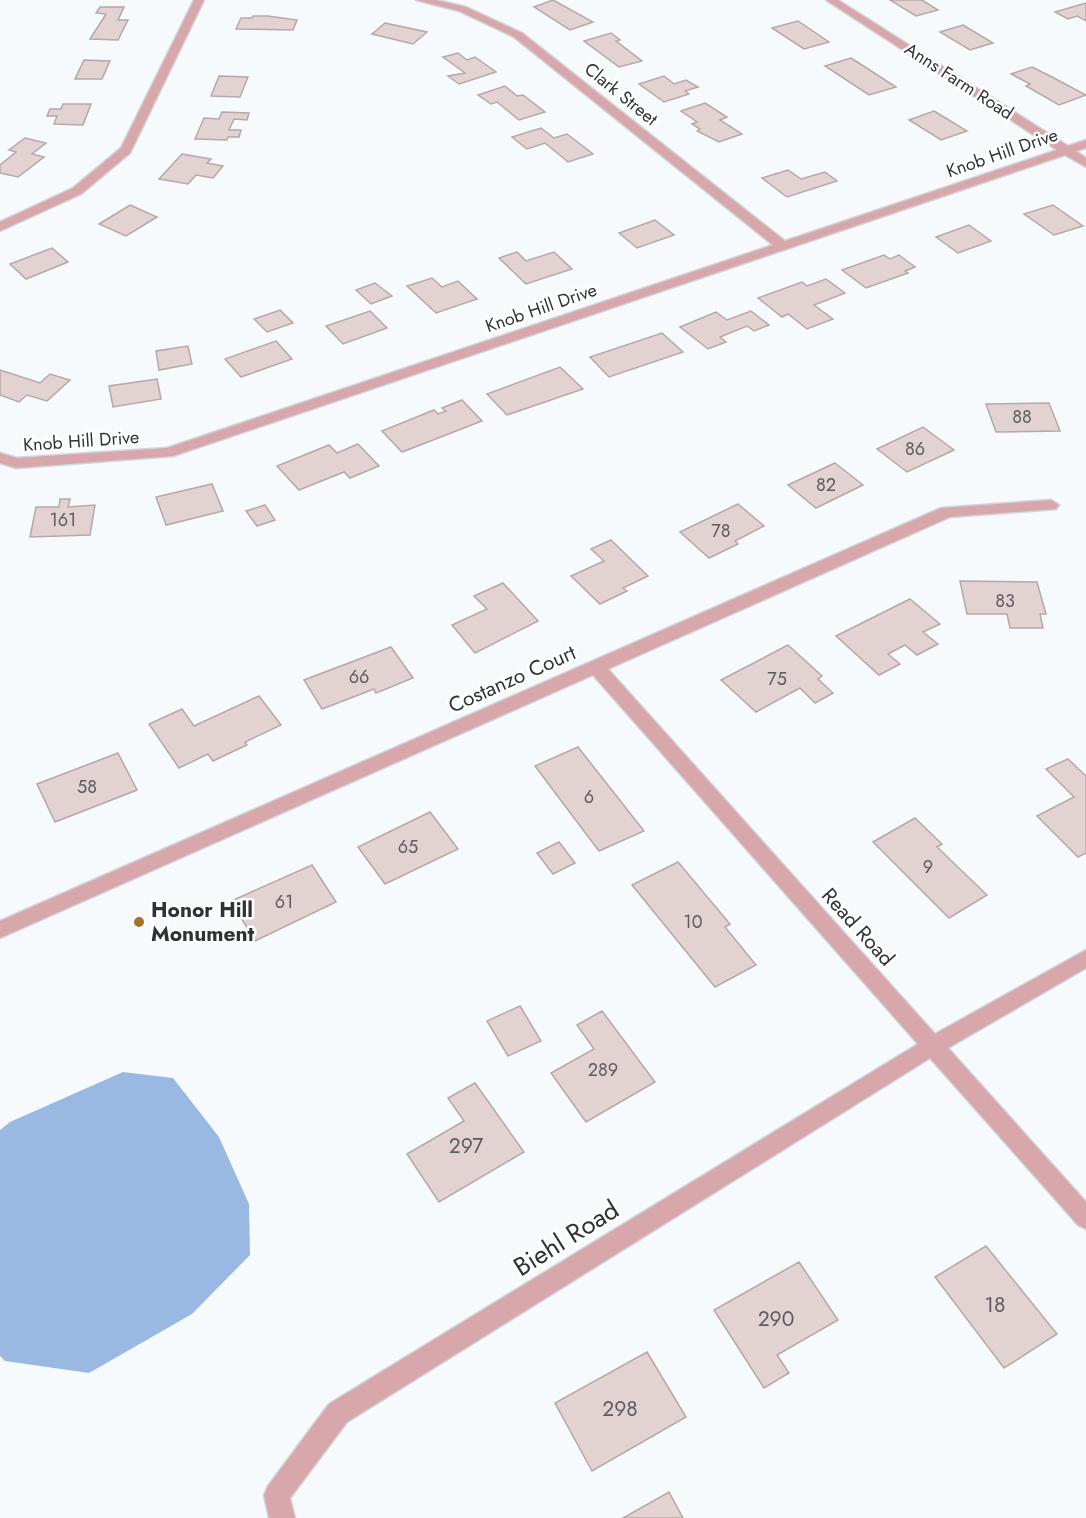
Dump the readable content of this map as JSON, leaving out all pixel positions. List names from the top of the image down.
{
  "streets": {
    "street": [
      "Anns Farm Road",
      "Clark Street",
      "Knob Hill Drive",
      "Costanzo Court",
      "Read Road",
      "Biehl Road"
    ]
  },
  "crossings": [
    ["Anns Farm Road", "Knob Hill Drive"],
    ["Clark Street", "Knob Hill Drive"],
    ["Costanzo Court", "Read Road"],
    ["Read Road", "Biehl Road"]
  ],
  "places": ["Honor Hill Monument"],
  "house_numbers": [
    "88",
    "86",
    "82",
    "161",
    "78",
    "83",
    "66",
    "75",
    "58",
    "6",
    "65",
    "9",
    "61",
    "10",
    "289",
    "297",
    "18",
    "290",
    "298"
  ]
}
